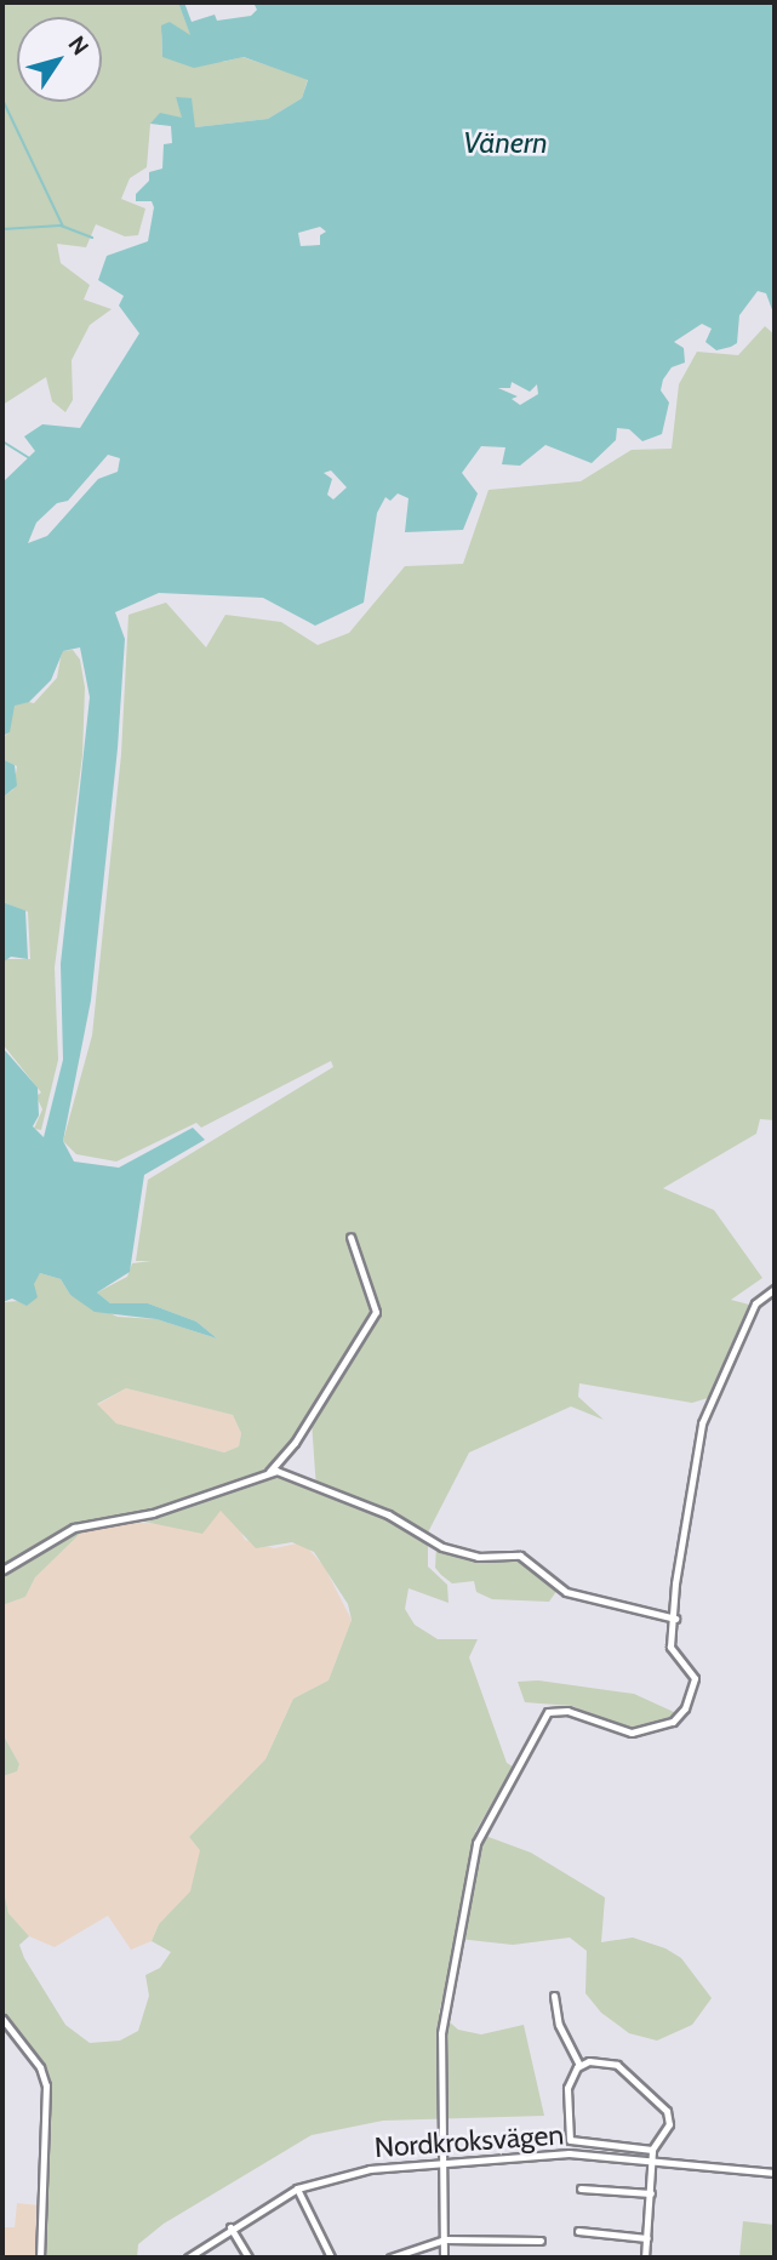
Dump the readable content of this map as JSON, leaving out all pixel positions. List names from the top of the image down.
{
  "streets": {
    "street": ["Nordkroksvägen"]
  },
  "water": ["Vänern"],
  "north": "top right"
}
